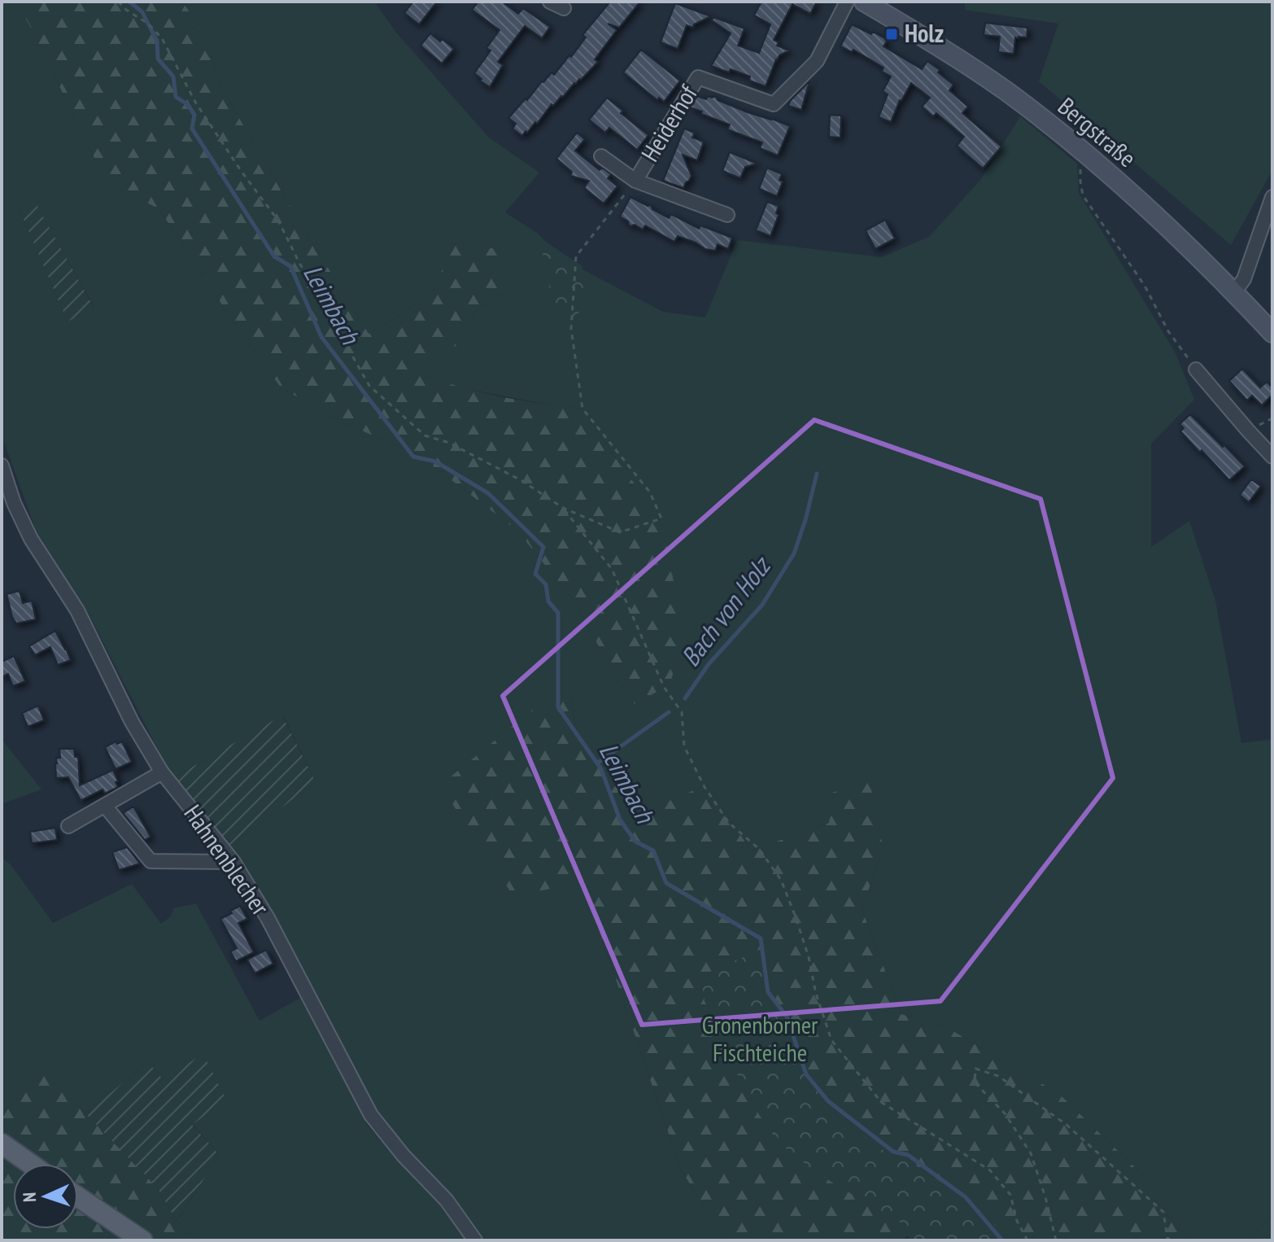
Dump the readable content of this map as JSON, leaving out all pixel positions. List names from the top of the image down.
{
  "streets": {
    "street": ["Heiderhof", "Bergstraße", "Hahnenblecher"]
  },
  "water": ["Leimbach", "Bach von Holz"],
  "parks": ["Gronenborner Fischteiche"],
  "places": {
    "transit": ["Holz"]
  },
  "north": "left"
}
